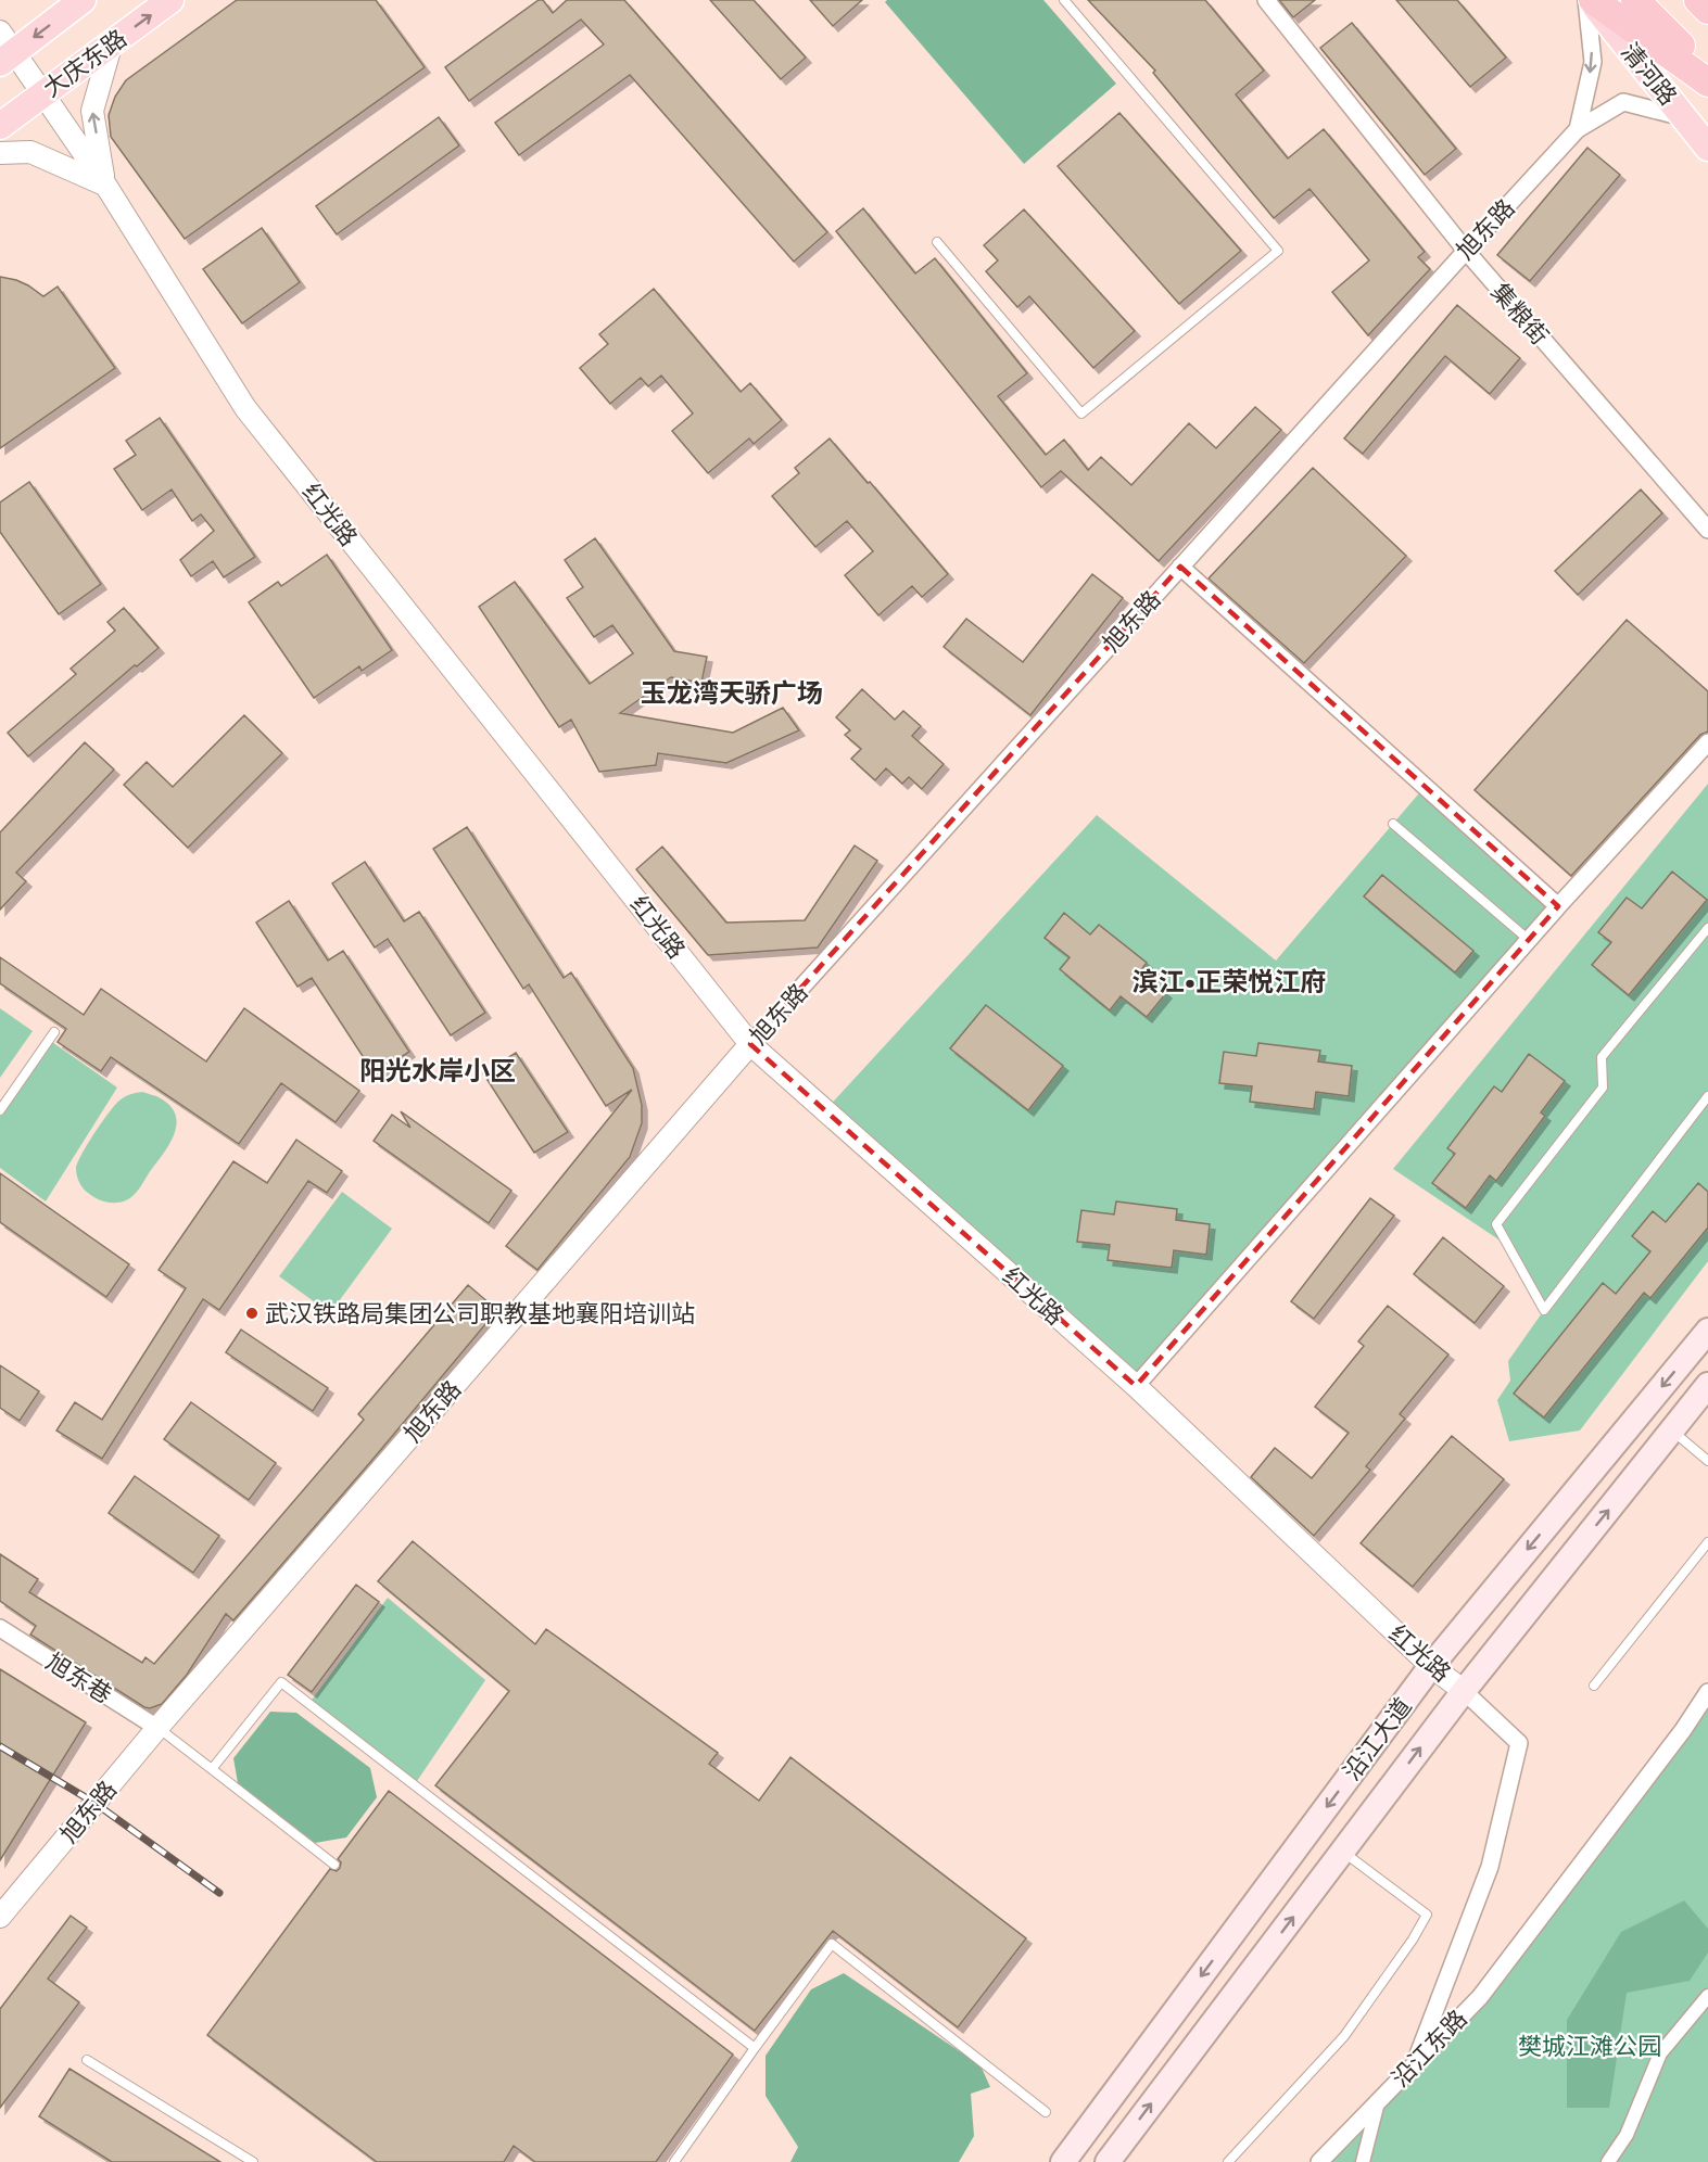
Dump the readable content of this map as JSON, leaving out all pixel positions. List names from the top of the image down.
{
  "streets": {
    "main road": ["大庆东路", "清河路", "沿江大道"],
    "street": [
      "旭东路",
      "集粮街",
      "红光路",
      "旭东巷",
      "沿江东路"
    ]
  },
  "crossings": [
    ["大庆东路", "红光路"],
    ["旭东路", "集粮街"],
    ["旭东路", "红光路"],
    ["旭东路", "旭东巷"],
    ["红光路", "沿江大道"]
  ],
  "districts": ["玉龙湾天骄广场", "滨江•正荣悦江府", "阳光水岸小区"],
  "parks": ["樊城江滩公园"],
  "places": ["武汉铁路局集团公司职教基地襄阳培训站"]
}
